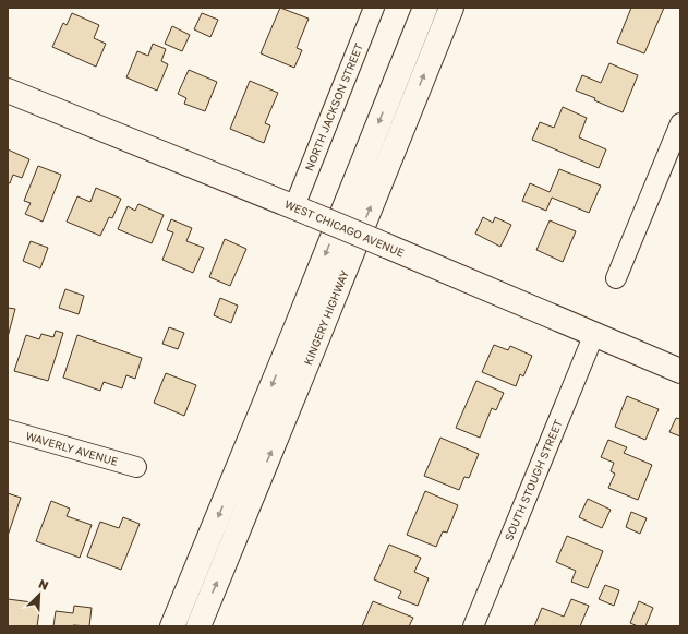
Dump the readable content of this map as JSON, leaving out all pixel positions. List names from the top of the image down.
{
  "streets": {
    "main road": ["WEST CHICAGO AVENUE", "KINGERY HIGHWAY"],
    "street": ["NORTH JACKSON STREET", "WAVERLY AVENUE", "SOUTH STOUGH STREET"]
  },
  "crossings": [
    ["NORTH JACKSON STREET", "WEST CHICAGO AVENUE"],
    ["WEST CHICAGO AVENUE", "SOUTH STOUGH STREET"]
  ],
  "north": "top right"
}
